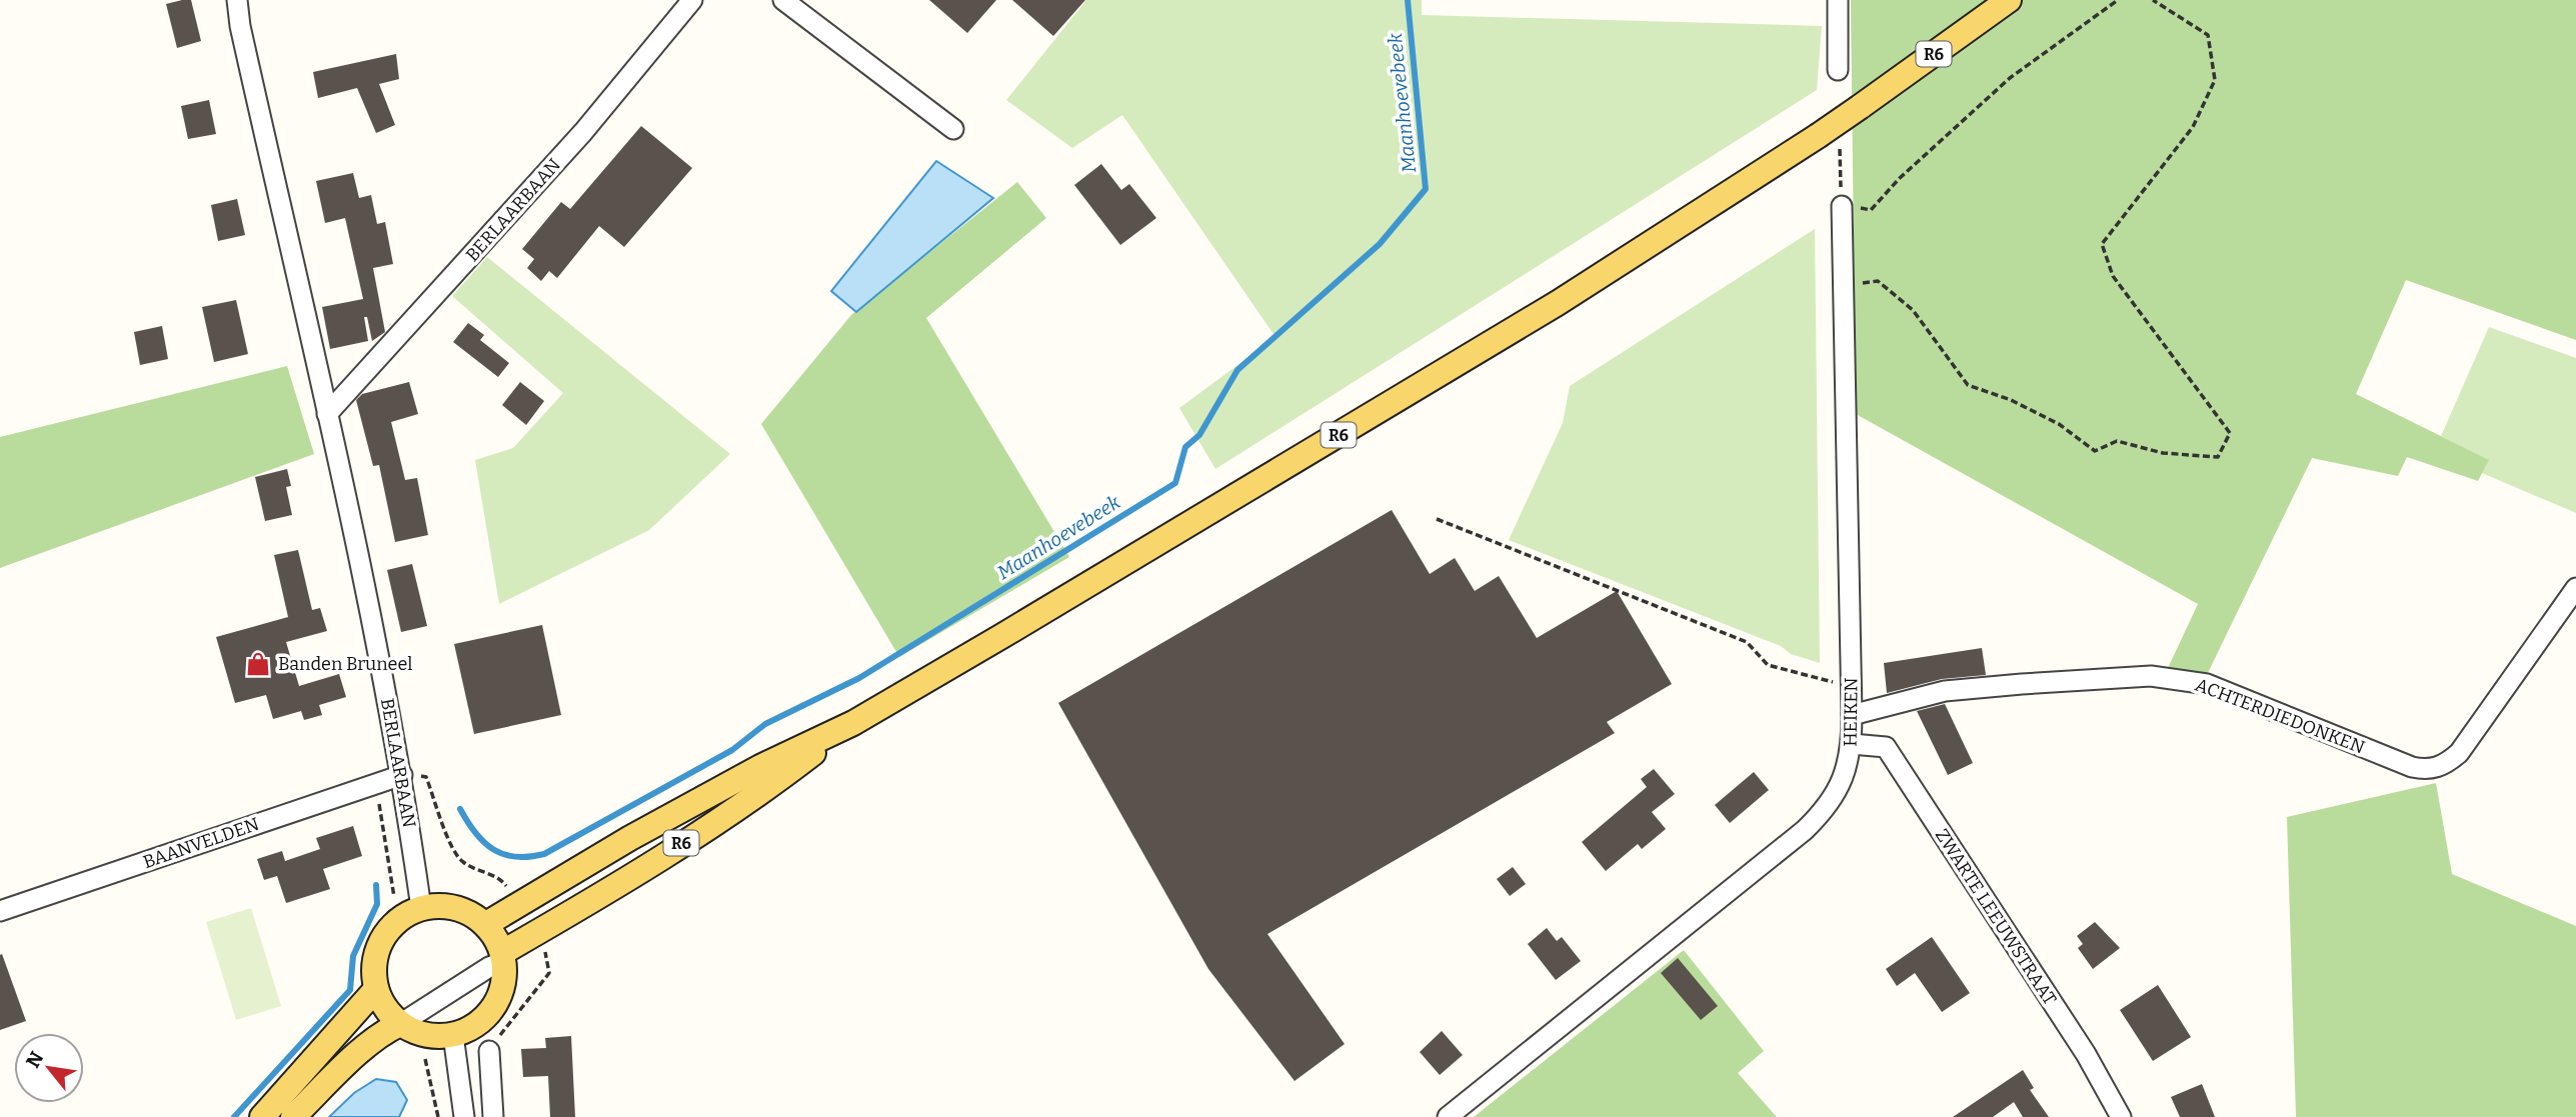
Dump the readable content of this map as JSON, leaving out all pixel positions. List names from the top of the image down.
{
  "streets": {
    "main road": ["R6"],
    "street": [
      "BERLAARBAAN",
      "HEIKEN",
      "ACHTERDIEDONKEN",
      "BAANVELDEN",
      "ZWARTE LEEUWSTRAAT"
    ]
  },
  "crossings": [
    ["BERLAARBAAN", "BAANVELDEN"],
    ["HEIKEN", "ACHTERDIEDONKEN"],
    ["HEIKEN", "ZWARTE LEEUWSTRAAT"]
  ],
  "water": ["Maanhoevebeek"],
  "places": {
    "shop": ["Banden Bruneel"]
  },
  "north": "top left"
}
